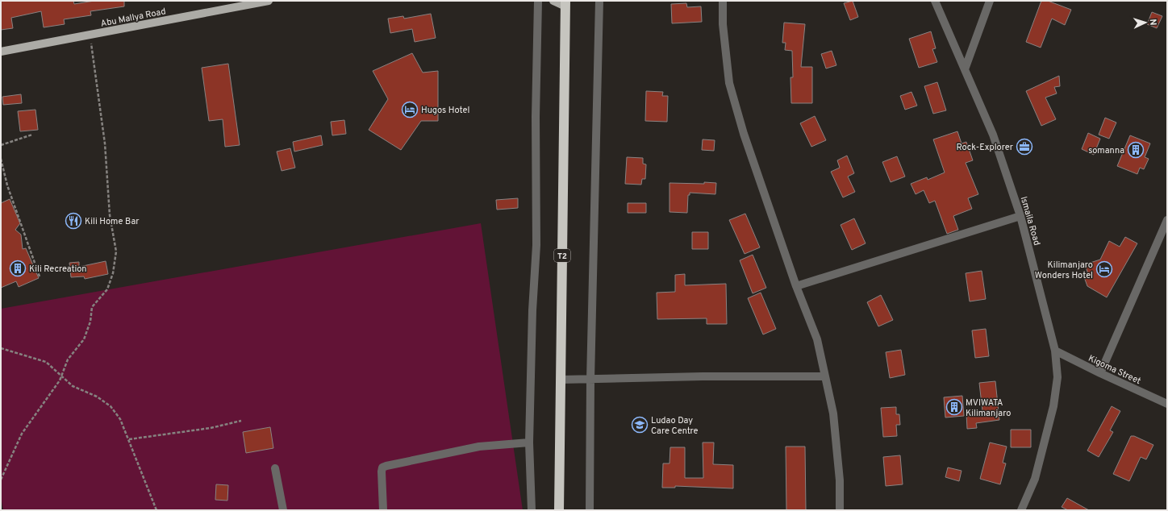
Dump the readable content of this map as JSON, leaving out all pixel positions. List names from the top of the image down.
{
  "streets": {
    "highway": ["T2"],
    "main road": ["Abu Mallya Road"],
    "street": ["Ismaila Road", "Kigoma Street"]
  },
  "crossings": [
    ["Ismaila Road", "Kigoma Street"]
  ],
  "places": {
    "hotel": ["Hugos Hotel", "Kilimanjaro Wonders Hotel"],
    "office": ["Rock-Explorer"],
    "building": ["somanna", "Kili Recreation", "MVIWATA Kilimanjaro"],
    "restaurant": ["Kili Home Bar"],
    "school or university": ["Ludao Day Care Centre"]
  },
  "north": "right"
}
